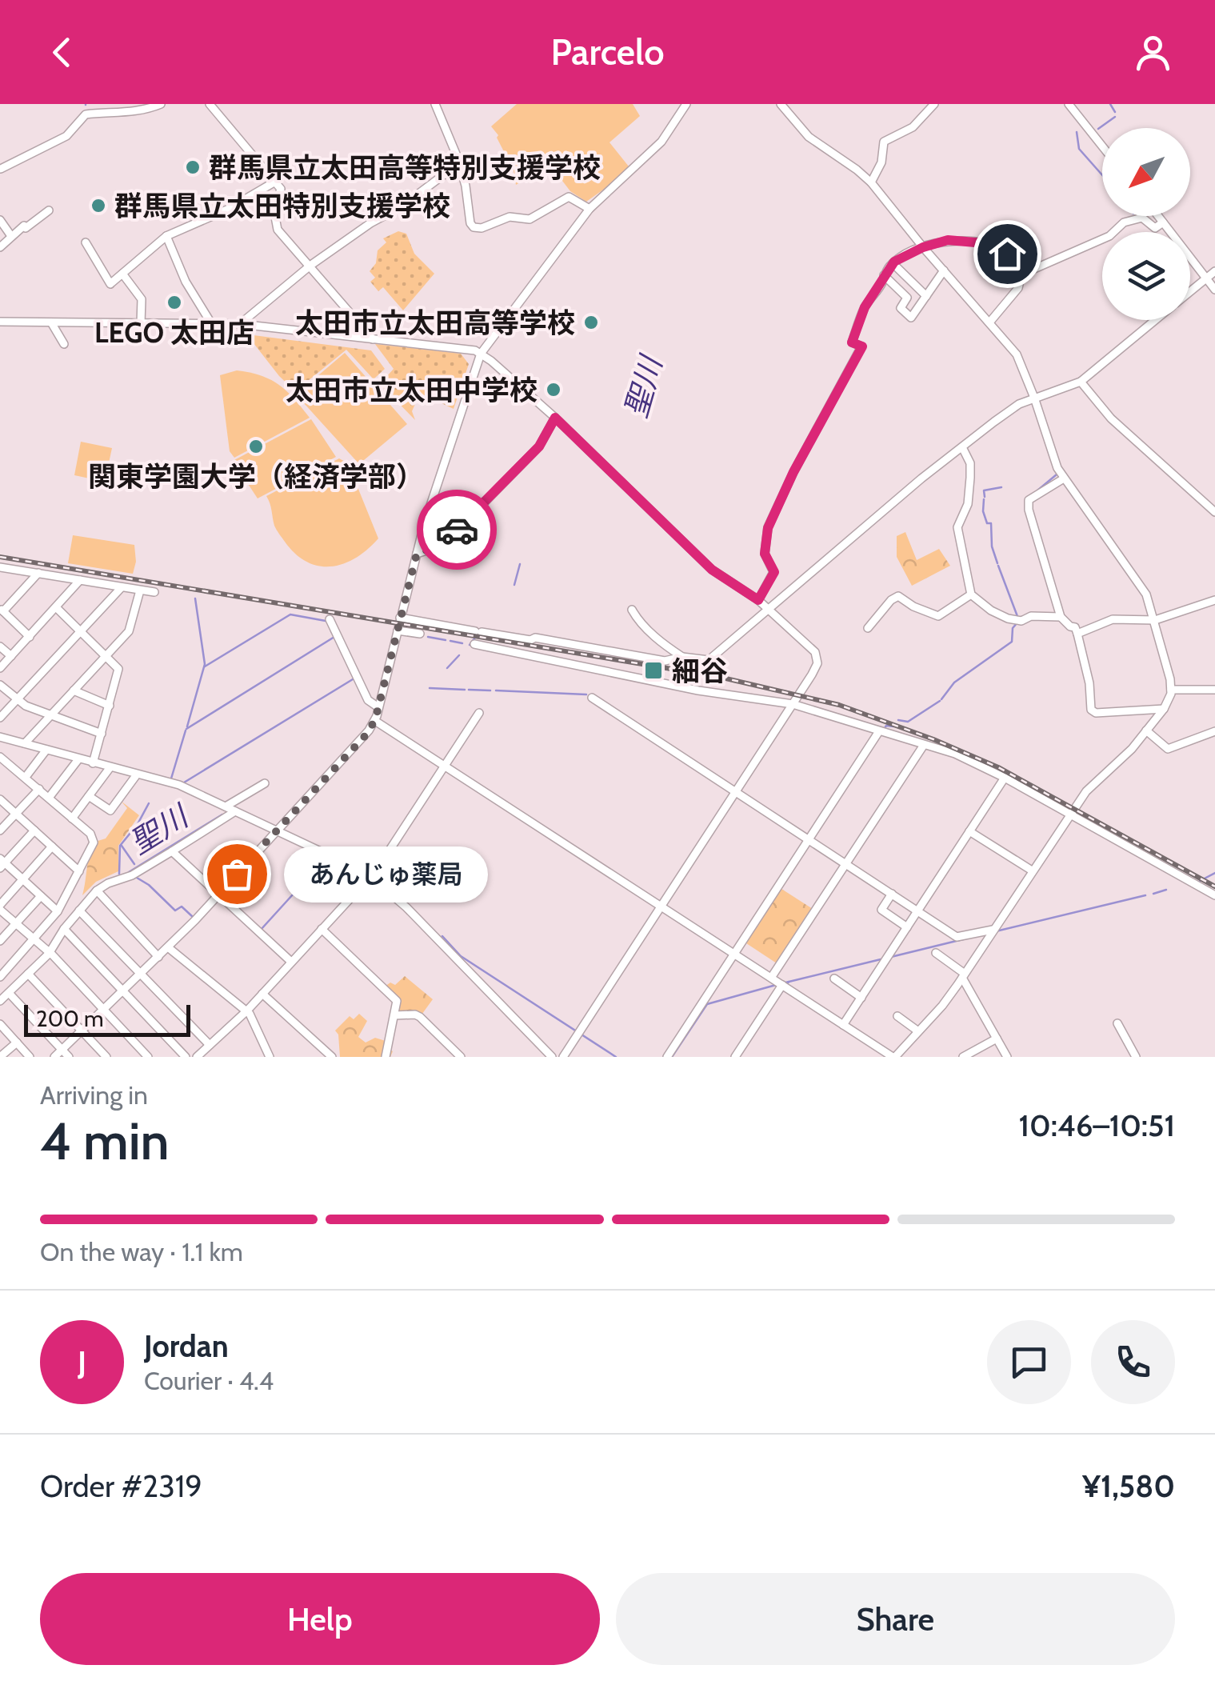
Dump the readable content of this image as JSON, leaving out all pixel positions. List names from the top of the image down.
{
  "water": ["聖川"],
  "places": {
    "other": [
      "群馬県立太田高等特別支援学校",
      "群馬県立太田特別支援学校",
      "LEGO 太田店",
      "太田市立太田高等学校",
      "太田市立太田中学校",
      "関東学園大学（経済学部）",
      "あんじゅ薬局"
    ],
    "transit": ["細谷"]
  },
  "scale_bar": "200 m",
  "north": "bottom left",
  "page": {
    "header": "Parcelo",
    "bubble": "あんじゅ薬局",
    "scale": "200 m",
    "heading": ["4 min", "Arriving in", "10:46–10:51"],
    "panel": [
      "Jordan",
      "Courier · 4.4",
      "Order #2319",
      "¥1,580"
    ],
    "bar": "On the way · 1.1 km",
    "round": "J",
    "buttons": ["Help", "Share"]
  }
}
